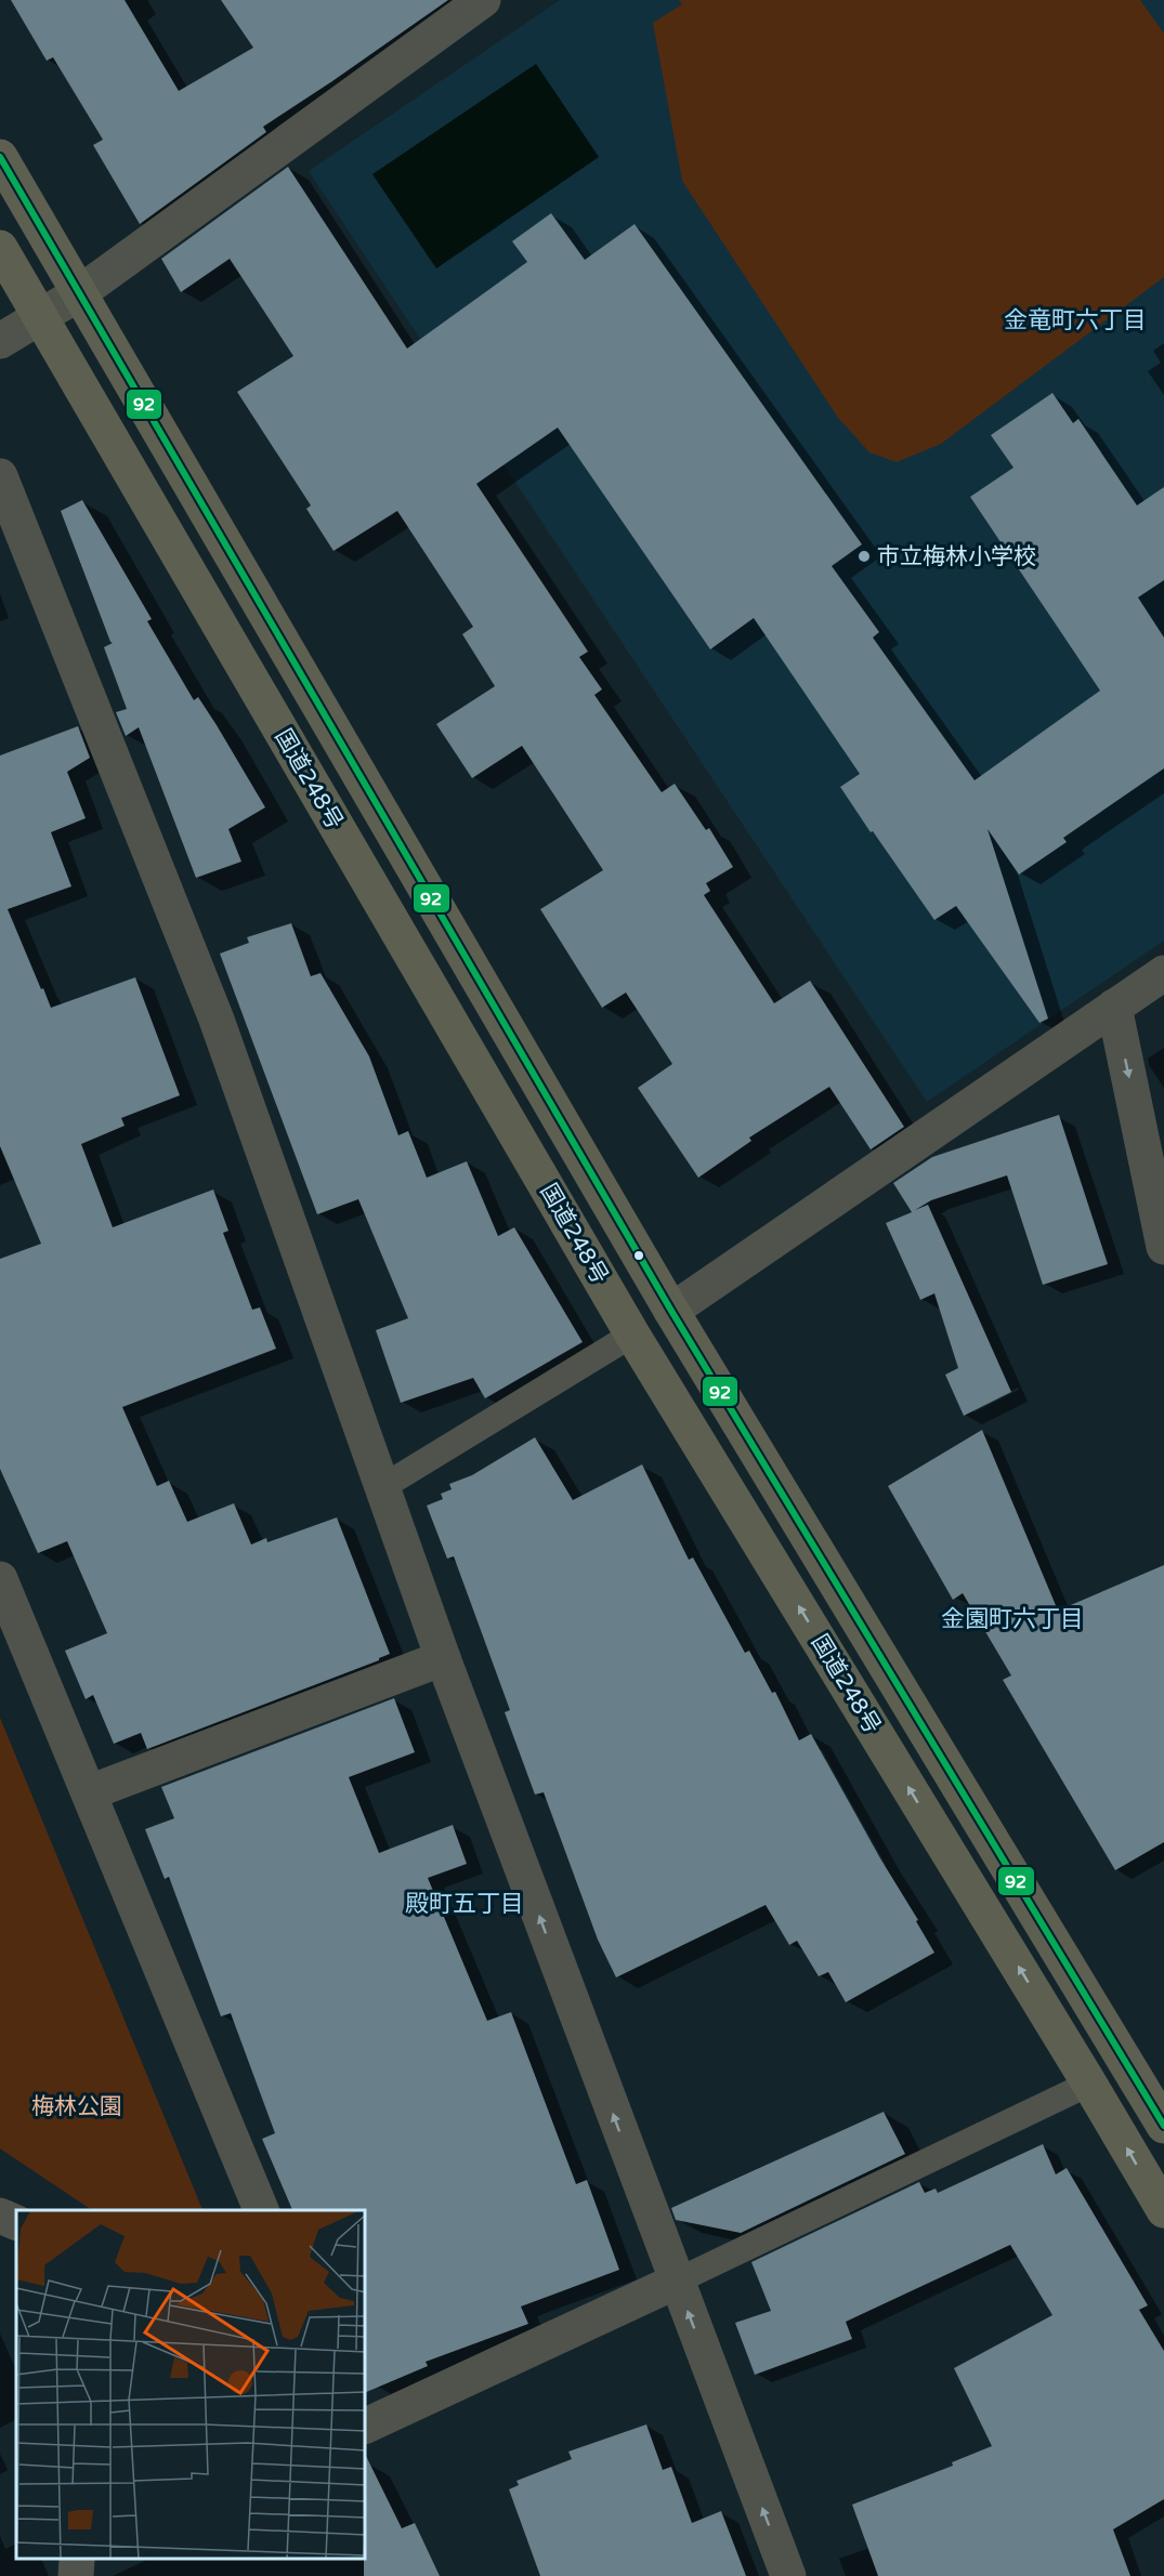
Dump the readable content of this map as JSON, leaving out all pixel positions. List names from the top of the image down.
{
  "streets": {
    "highway": ["国道248号"]
  },
  "districts": ["金竜町六丁目", "金園町六丁目", "殿町五丁目"],
  "parks": ["梅林公園"],
  "places": ["市立梅林小学校"],
  "lines": ["transit line 92"]
}
